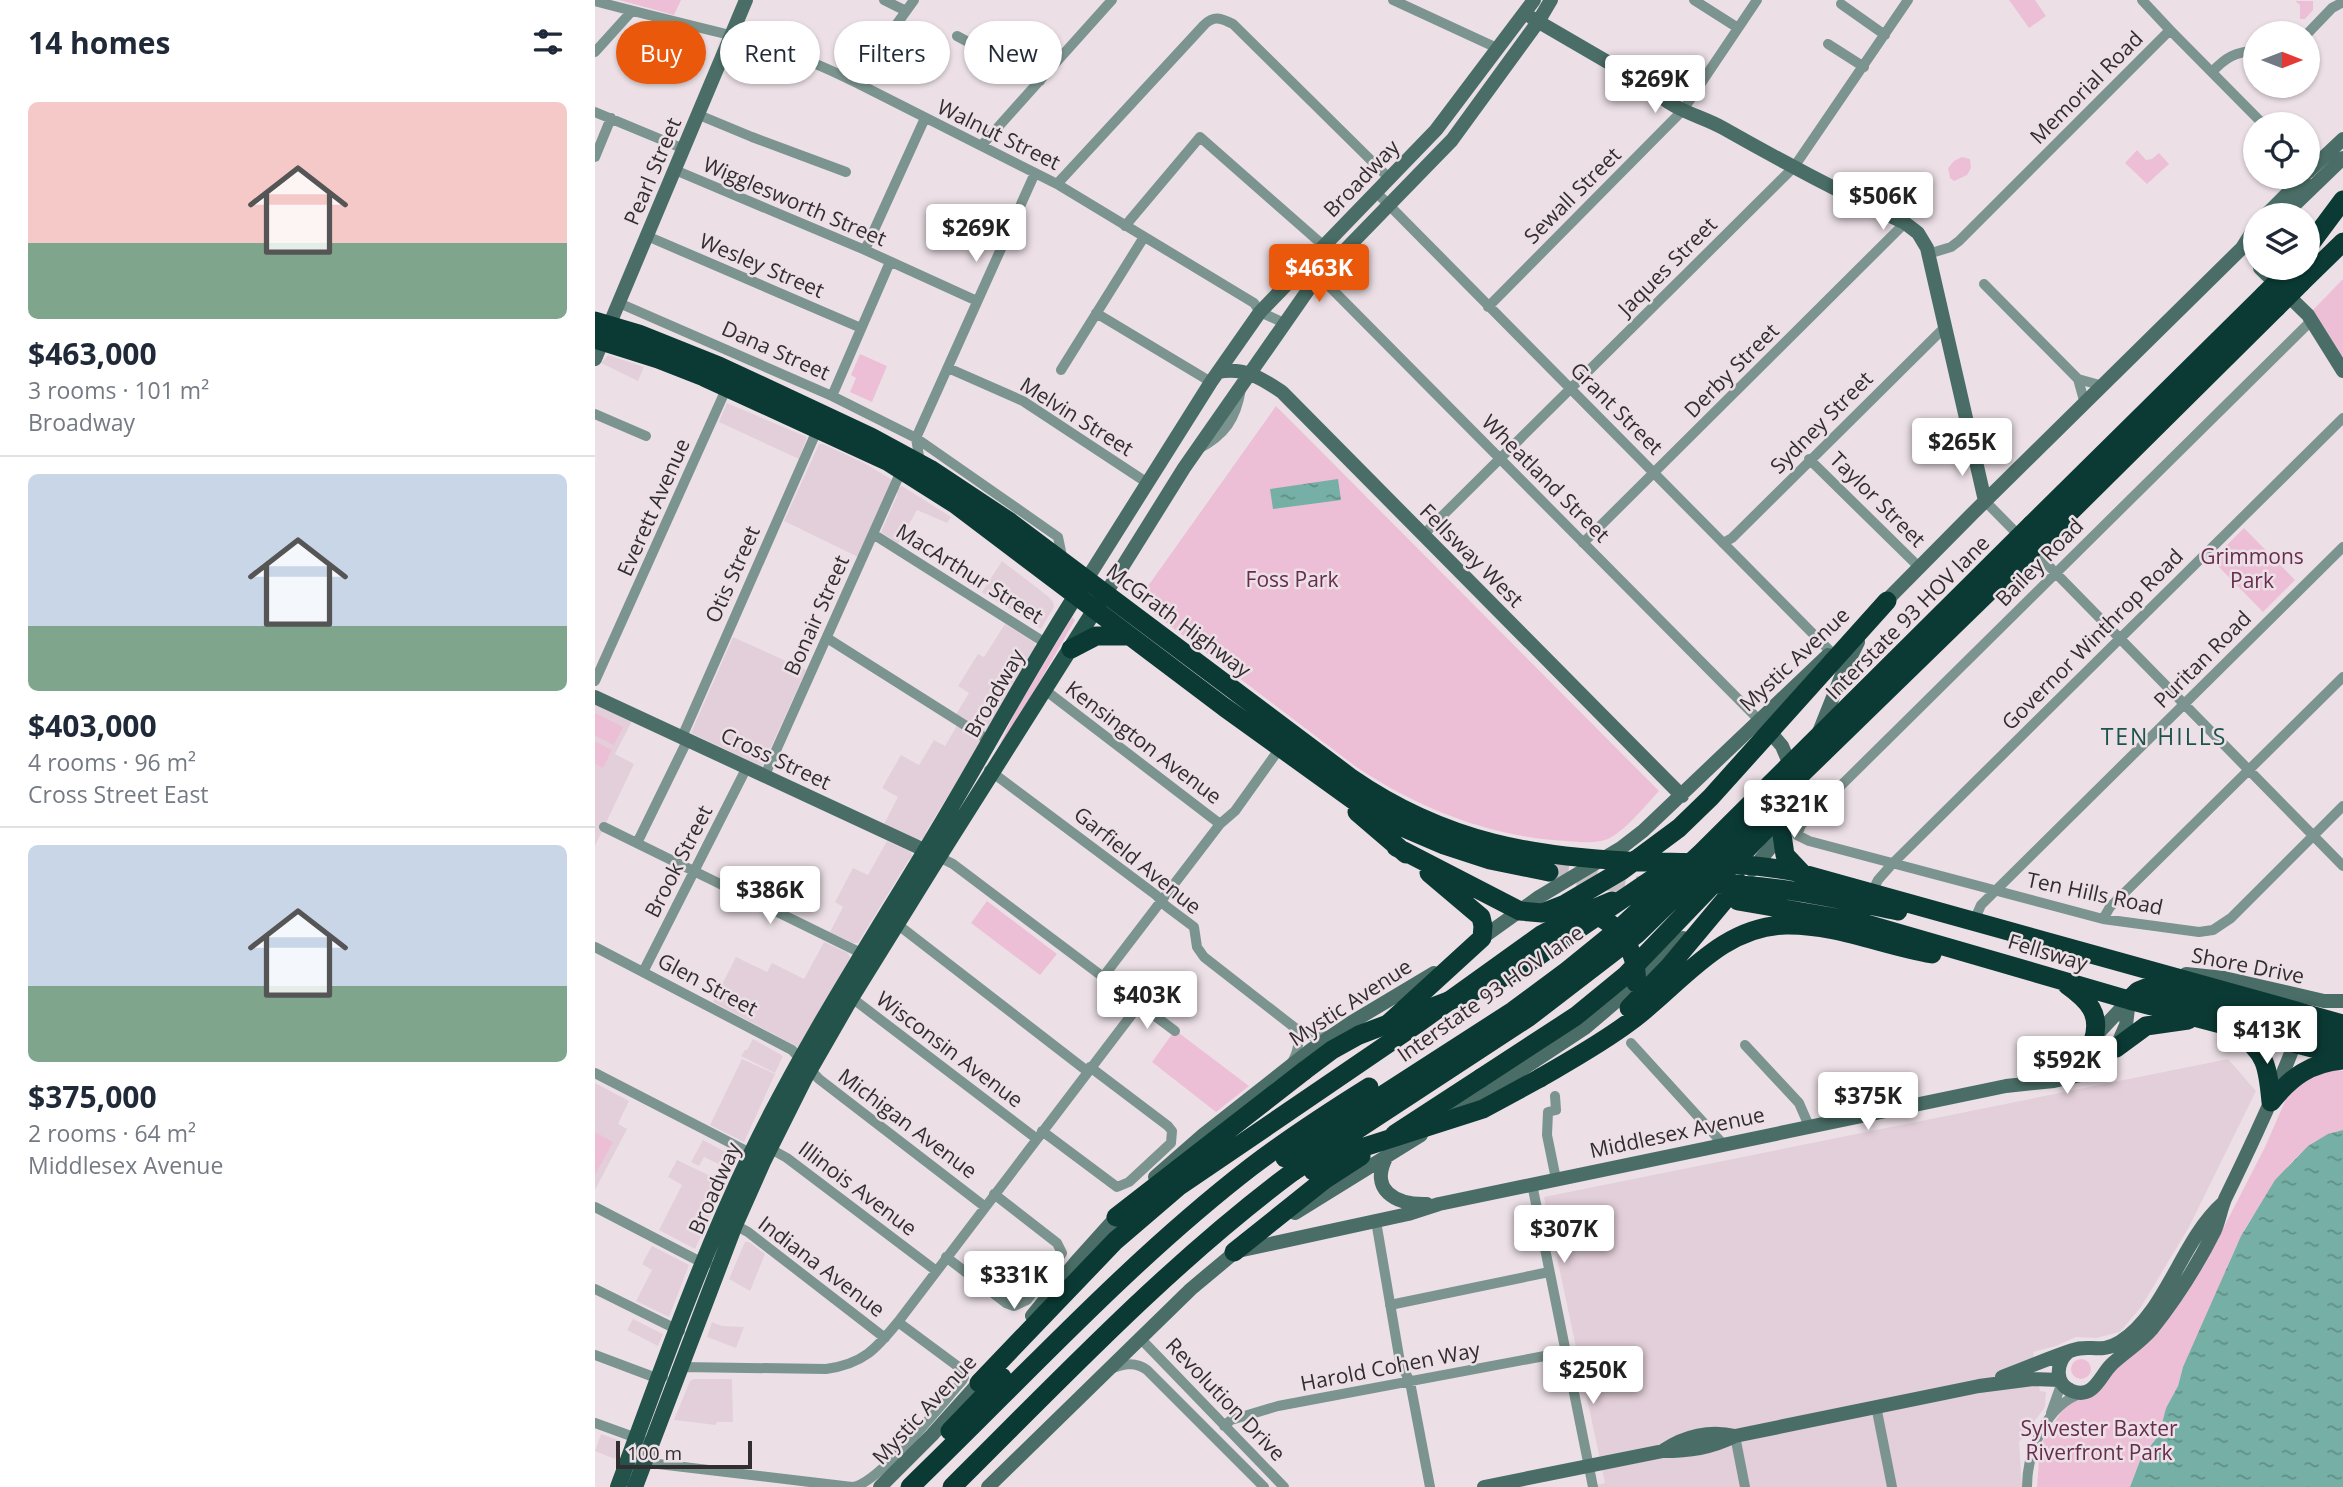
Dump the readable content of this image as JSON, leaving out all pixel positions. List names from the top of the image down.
{
  "streets": {
    "highway": ["Interstate 93 HOV lane", "McGrath Highway", "Fellsway"],
    "main road": [
      "Pearl Street",
      "Broadway",
      "Fellsway West",
      "Mystic Avenue",
      "Cross Street",
      "Shore Drive",
      "Middlesex Avenue"
    ],
    "street": [
      "Memorial Road",
      "Walnut Street",
      "Sewall Street",
      "Wigglesworth Street",
      "Wesley Street",
      "Jaques Street",
      "Dana Street",
      "Derby Street",
      "Grant Street",
      "Melvin Street",
      "Sydney Street",
      "Wheatland Street",
      "Taylor Street",
      "Everett Avenue",
      "Bailey Road",
      "MacArthur Street",
      "Otis Street",
      "Bonair Street",
      "Governor Winthrop Road",
      "Puritan Road",
      "Kensington Avenue",
      "Garfield Avenue",
      "Brook Street",
      "Ten Hills Road",
      "Glen Street",
      "Wisconsin Avenue",
      "Michigan Avenue",
      "Illinois Avenue",
      "Indiana Avenue",
      "Harold Cohen Way",
      "Revolution Drive"
    ]
  },
  "crossings": [
    ["Walnut Street", "Broadway"],
    ["Pearl Street", "Wigglesworth Street"],
    ["Pearl Street", "Wesley Street"],
    ["Pearl Street", "Dana Street"],
    ["Pearl Street", "McGrath Highway"],
    ["Broadway", "Grant Street"],
    ["Broadway", "Melvin Street"],
    ["Broadway", "Wheatland Street"],
    ["Broadway", "Fellsway West"],
    ["Broadway", "MacArthur Street"],
    ["Broadway", "McGrath Highway"],
    ["Broadway", "Kensington Avenue"],
    ["Broadway", "Cross Street"],
    ["Broadway", "Garfield Avenue"],
    ["Broadway", "Glen Street"],
    ["Broadway", "Wisconsin Avenue"],
    ["Broadway", "Michigan Avenue"],
    ["Broadway", "Illinois Avenue"],
    ["Broadway", "Indiana Avenue"],
    ["Sewall Street", "Grant Street"],
    ["Jaques Street", "Grant Street"],
    ["Jaques Street", "Wheatland Street"],
    ["Jaques Street", "Fellsway West"],
    ["Dana Street", "McGrath Highway"],
    ["Derby Street", "Grant Street"],
    ["Derby Street", "Wheatland Street"],
    ["Grant Street", "Sydney Street"],
    ["Grant Street", "Mystic Avenue"],
    ["Sydney Street", "Taylor Street"],
    ["Wheatland Street", "Mystic Avenue"],
    ["Taylor Street", "Mystic Avenue"],
    ["Everett Avenue", "McGrath Highway"],
    ["Fellsway West", "Mystic Avenue"],
    ["Bailey Road", "Mystic Avenue"],
    ["Bailey Road", "Ten Hills Road"],
    ["MacArthur Street", "Bonair Street"],
    ["Otis Street", "McGrath Highway"],
    ["Otis Street", "Cross Street"],
    ["Bonair Street", "McGrath Highway"],
    ["Bonair Street", "Cross Street"],
    ["McGrath Highway", "Mystic Avenue"],
    ["McGrath Highway", "Fellsway"],
    ["Governor Winthrop Road", "Ten Hills Road"],
    ["Governor Winthrop Road", "Fellsway"],
    ["Mystic Avenue", "Garfield Avenue"],
    ["Mystic Avenue", "Ten Hills Road"],
    ["Mystic Avenue", "Fellsway"],
    ["Mystic Avenue", "Middlesex Avenue"],
    ["Mystic Avenue", "Revolution Drive"],
    ["Puritan Road", "Ten Hills Road"],
    ["Puritan Road", "Fellsway"],
    ["Cross Street", "Brook Street"],
    ["Brook Street", "Glen Street"],
    ["Fellsway", "Shore Drive"],
    ["Fellsway", "Middlesex Avenue"],
    ["Glen Street", "Michigan Avenue"],
    ["Harold Cohen Way", "Revolution Drive"]
  ],
  "districts": ["TEN HILLS"],
  "parks": ["Grimmons Park", "Foss Park", "Sylvester Baxter Riverfront Park"],
  "scale_bar": "100 m",
  "north": "right",
  "page": {
    "heading": "14 homes",
    "chip": [
      "Buy",
      "Rent",
      "Filters",
      "New"
    ],
    "price": [
      "$269K",
      "$506K",
      "$269K",
      "$463K",
      "$265K",
      "$321K",
      "$386K",
      "$403K",
      "$413K",
      "$592K",
      "$375K",
      "$307K",
      "$331K",
      "$250K"
    ],
    "list": [
      {
        "name": "$463,000",
        "note": "3 rooms · 101 m² · Broadway"
      },
      {
        "name": "$403,000",
        "note": "4 rooms · 96 m² · Cross Street East"
      },
      {
        "name": "$375,000",
        "note": "2 rooms · 64 m² · Middlesex Avenue"
      }
    ],
    "scale": "100 m"
  }
}
